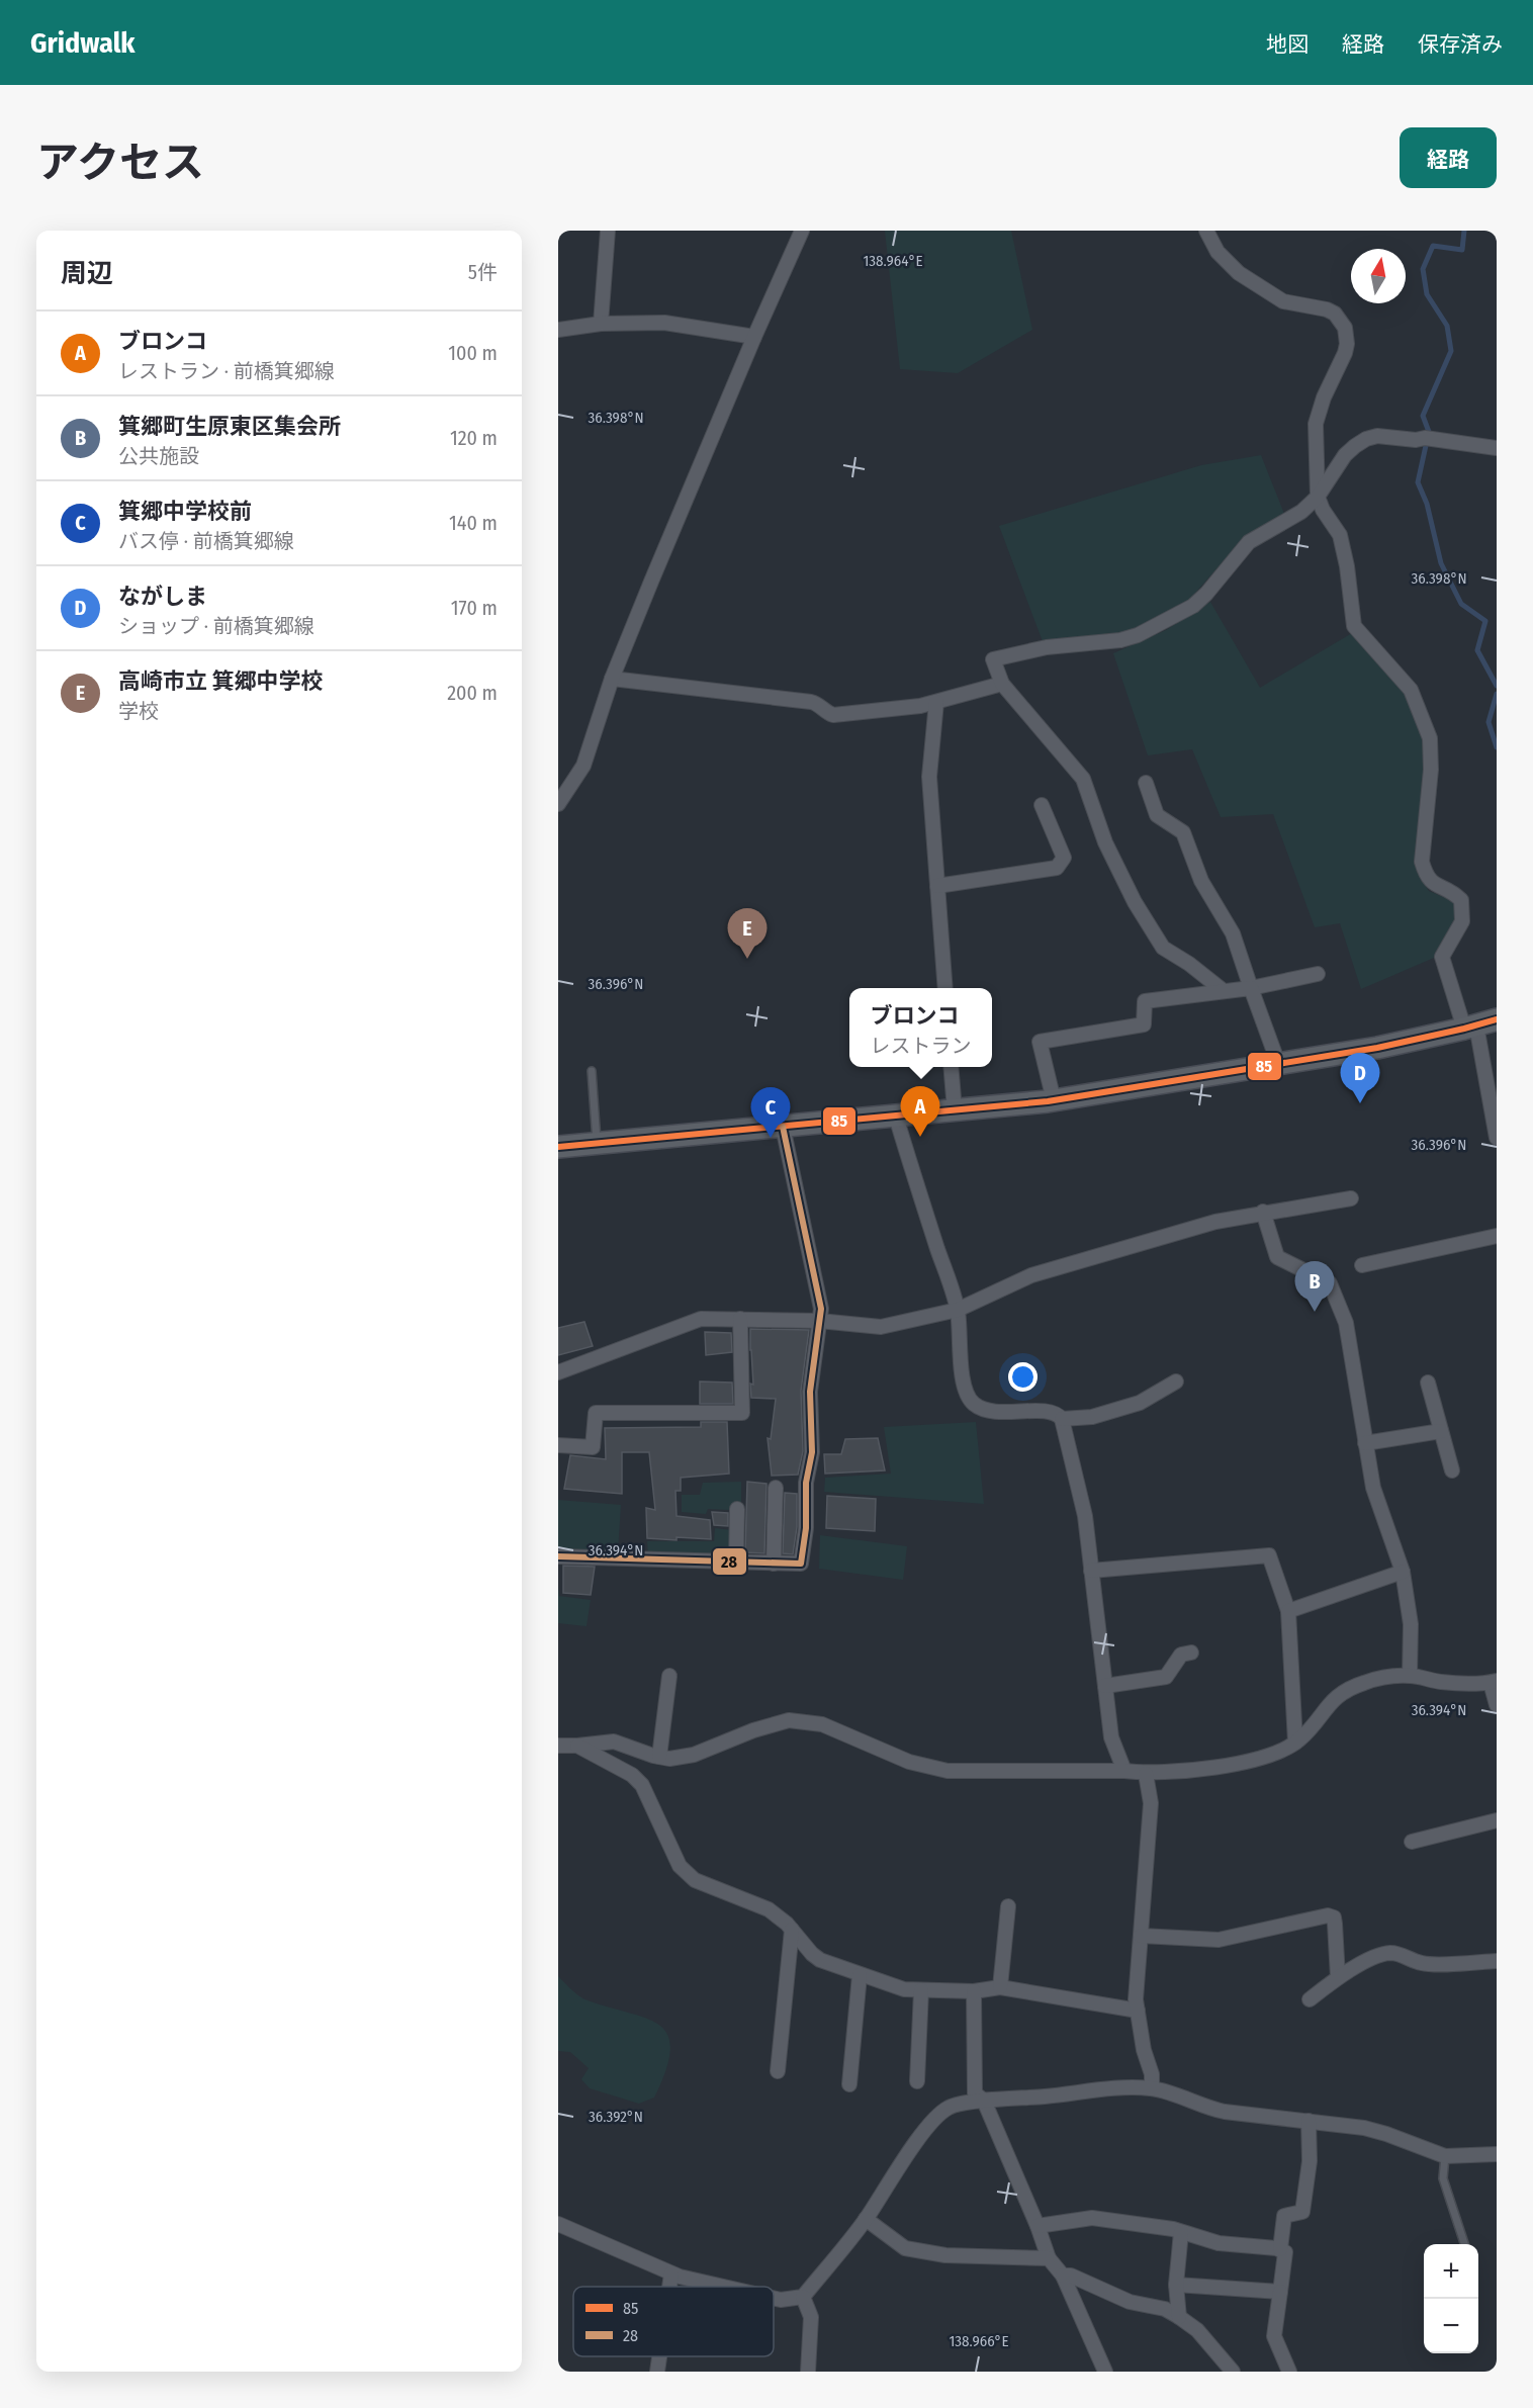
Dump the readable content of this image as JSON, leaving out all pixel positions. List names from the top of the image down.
{
  "lines": ["transit line 85", "transit line 28"],
  "legend": ["85", "28"],
  "north": "top",
  "page": {
    "header": "Gridwalk",
    "nav": ["地図", "経路", "保存済み"],
    "title": "アクセス",
    "buttons": "経路",
    "heading": ["周辺", "5件"],
    "list": [
      {
        "mark": "A",
        "name": "ブロンコ",
        "note": "レストラン · 前橋箕郷線",
        "value": "100 m"
      },
      {
        "mark": "B",
        "name": "箕郷町生原東区集会所",
        "note": "公共施設",
        "value": "120 m"
      },
      {
        "mark": "C",
        "name": "箕郷中学校前",
        "note": "バス停 · 前橋箕郷線",
        "value": "140 m"
      },
      {
        "mark": "D",
        "name": "ながしま",
        "note": "ショップ · 前橋箕郷線",
        "value": "170 m"
      },
      {
        "mark": "E",
        "name": "高崎市立 箕郷中学校",
        "note": "学校",
        "value": "200 m"
      }
    ],
    "pins": [
      "E",
      "D",
      "A",
      "C",
      "B"
    ],
    "popup": ["ブロンコ", "レストラン"],
    "map_buttons": ["+", "−"]
  },
  "coordinates": [
    "138.964°E",
    "36.398°N",
    "36.396°N",
    "36.394°N",
    "36.392°N",
    "138.966°E"
  ]
}
